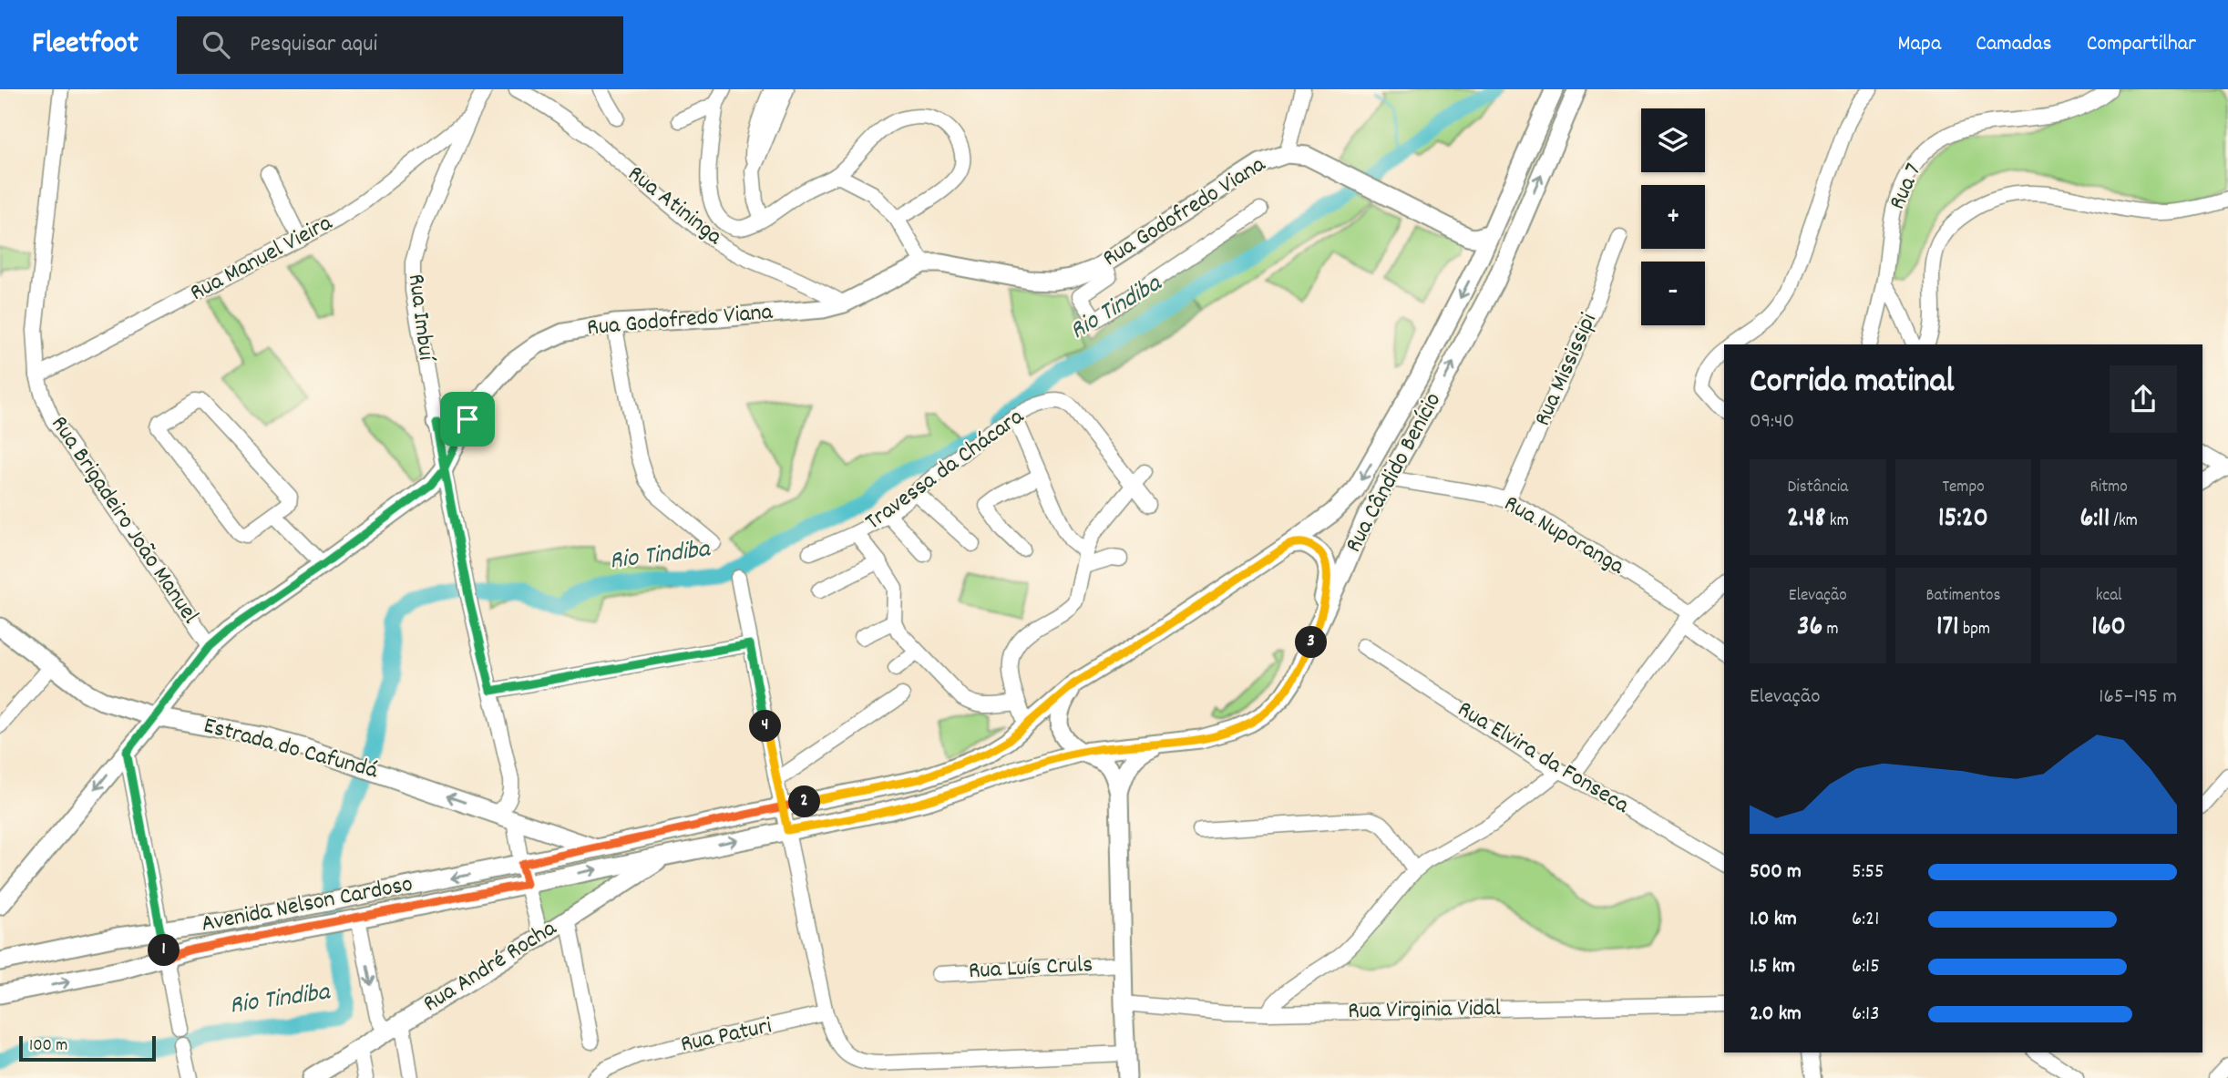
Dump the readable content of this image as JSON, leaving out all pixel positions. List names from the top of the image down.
{
  "streets": {
    "main road": [
      "Rua Godofredo Viana",
      "Rua Cândido Benício",
      "Estrada do Cafundá",
      "Avenida Nelson Cardoso",
      "Rua André Rocha"
    ],
    "street": [
      "Rua 7",
      "Rua Atininga",
      "Rua Manuel Vieira",
      "Rua Imbuí",
      "Rua Mississipi",
      "Travessa da Chácara",
      "Rua Brigadeiro João Manuel",
      "Rua Nuporanga",
      "Rua Elvira da Fonseca",
      "Rua Luís Cruls",
      "Rua Virginia Vidal",
      "Rua Paturi"
    ]
  },
  "crossings": [
    ["Rua Atininga", "Rua Godofredo Viana"],
    ["Rua Godofredo Viana", "Rua Imbuí"],
    ["Rua Godofredo Viana", "Rua Brigadeiro João Manuel"],
    ["Rua Godofredo Viana", "Estrada do Cafundá"],
    ["Rua Manuel Vieira", "Rua Imbuí"],
    ["Rua Manuel Vieira", "Rua Brigadeiro João Manuel"],
    ["Rua Imbuí", "Estrada do Cafundá"],
    ["Rua Mississipi", "Rua Nuporanga"],
    ["Rua Cândido Benício", "Rua Nuporanga"],
    ["Rua Cândido Benício", "Avenida Nelson Cardoso"],
    ["Estrada do Cafundá", "Avenida Nelson Cardoso"],
    ["Avenida Nelson Cardoso", "Rua André Rocha"]
  ],
  "one_way": ["Estrada do Cafundá"],
  "water": ["Rio Tindiba"],
  "scale_bar": "100 m",
  "page": {
    "header": "Fleetfoot",
    "search": "Pesquisar aqui",
    "nav": ["Mapa", "Camadas", "Compartilhar"],
    "map_buttons": ["+", "−"],
    "heading": ["Corrida matinal", "09:40"],
    "stats": [
      ["Distância", "2.48 km"],
      ["Tempo", "15:20"],
      ["Ritmo", "6:11 /km"],
      ["Elevação", "36 m"],
      ["Batimentos", "171 bpm"],
      ["kcal", "160"]
    ],
    "pins": [
      "3",
      "4",
      "2",
      "1"
    ],
    "chart": ["Elevação", "165–195 m"],
    "list": [
      {
        "name": "500 m",
        "note": "5:55"
      },
      {
        "name": "1.0 km",
        "note": "6:21"
      },
      {
        "name": "1.5 km",
        "note": "6:15"
      },
      {
        "name": "2.0 km",
        "note": "6:13"
      }
    ],
    "scale": "100 m"
  }
}
